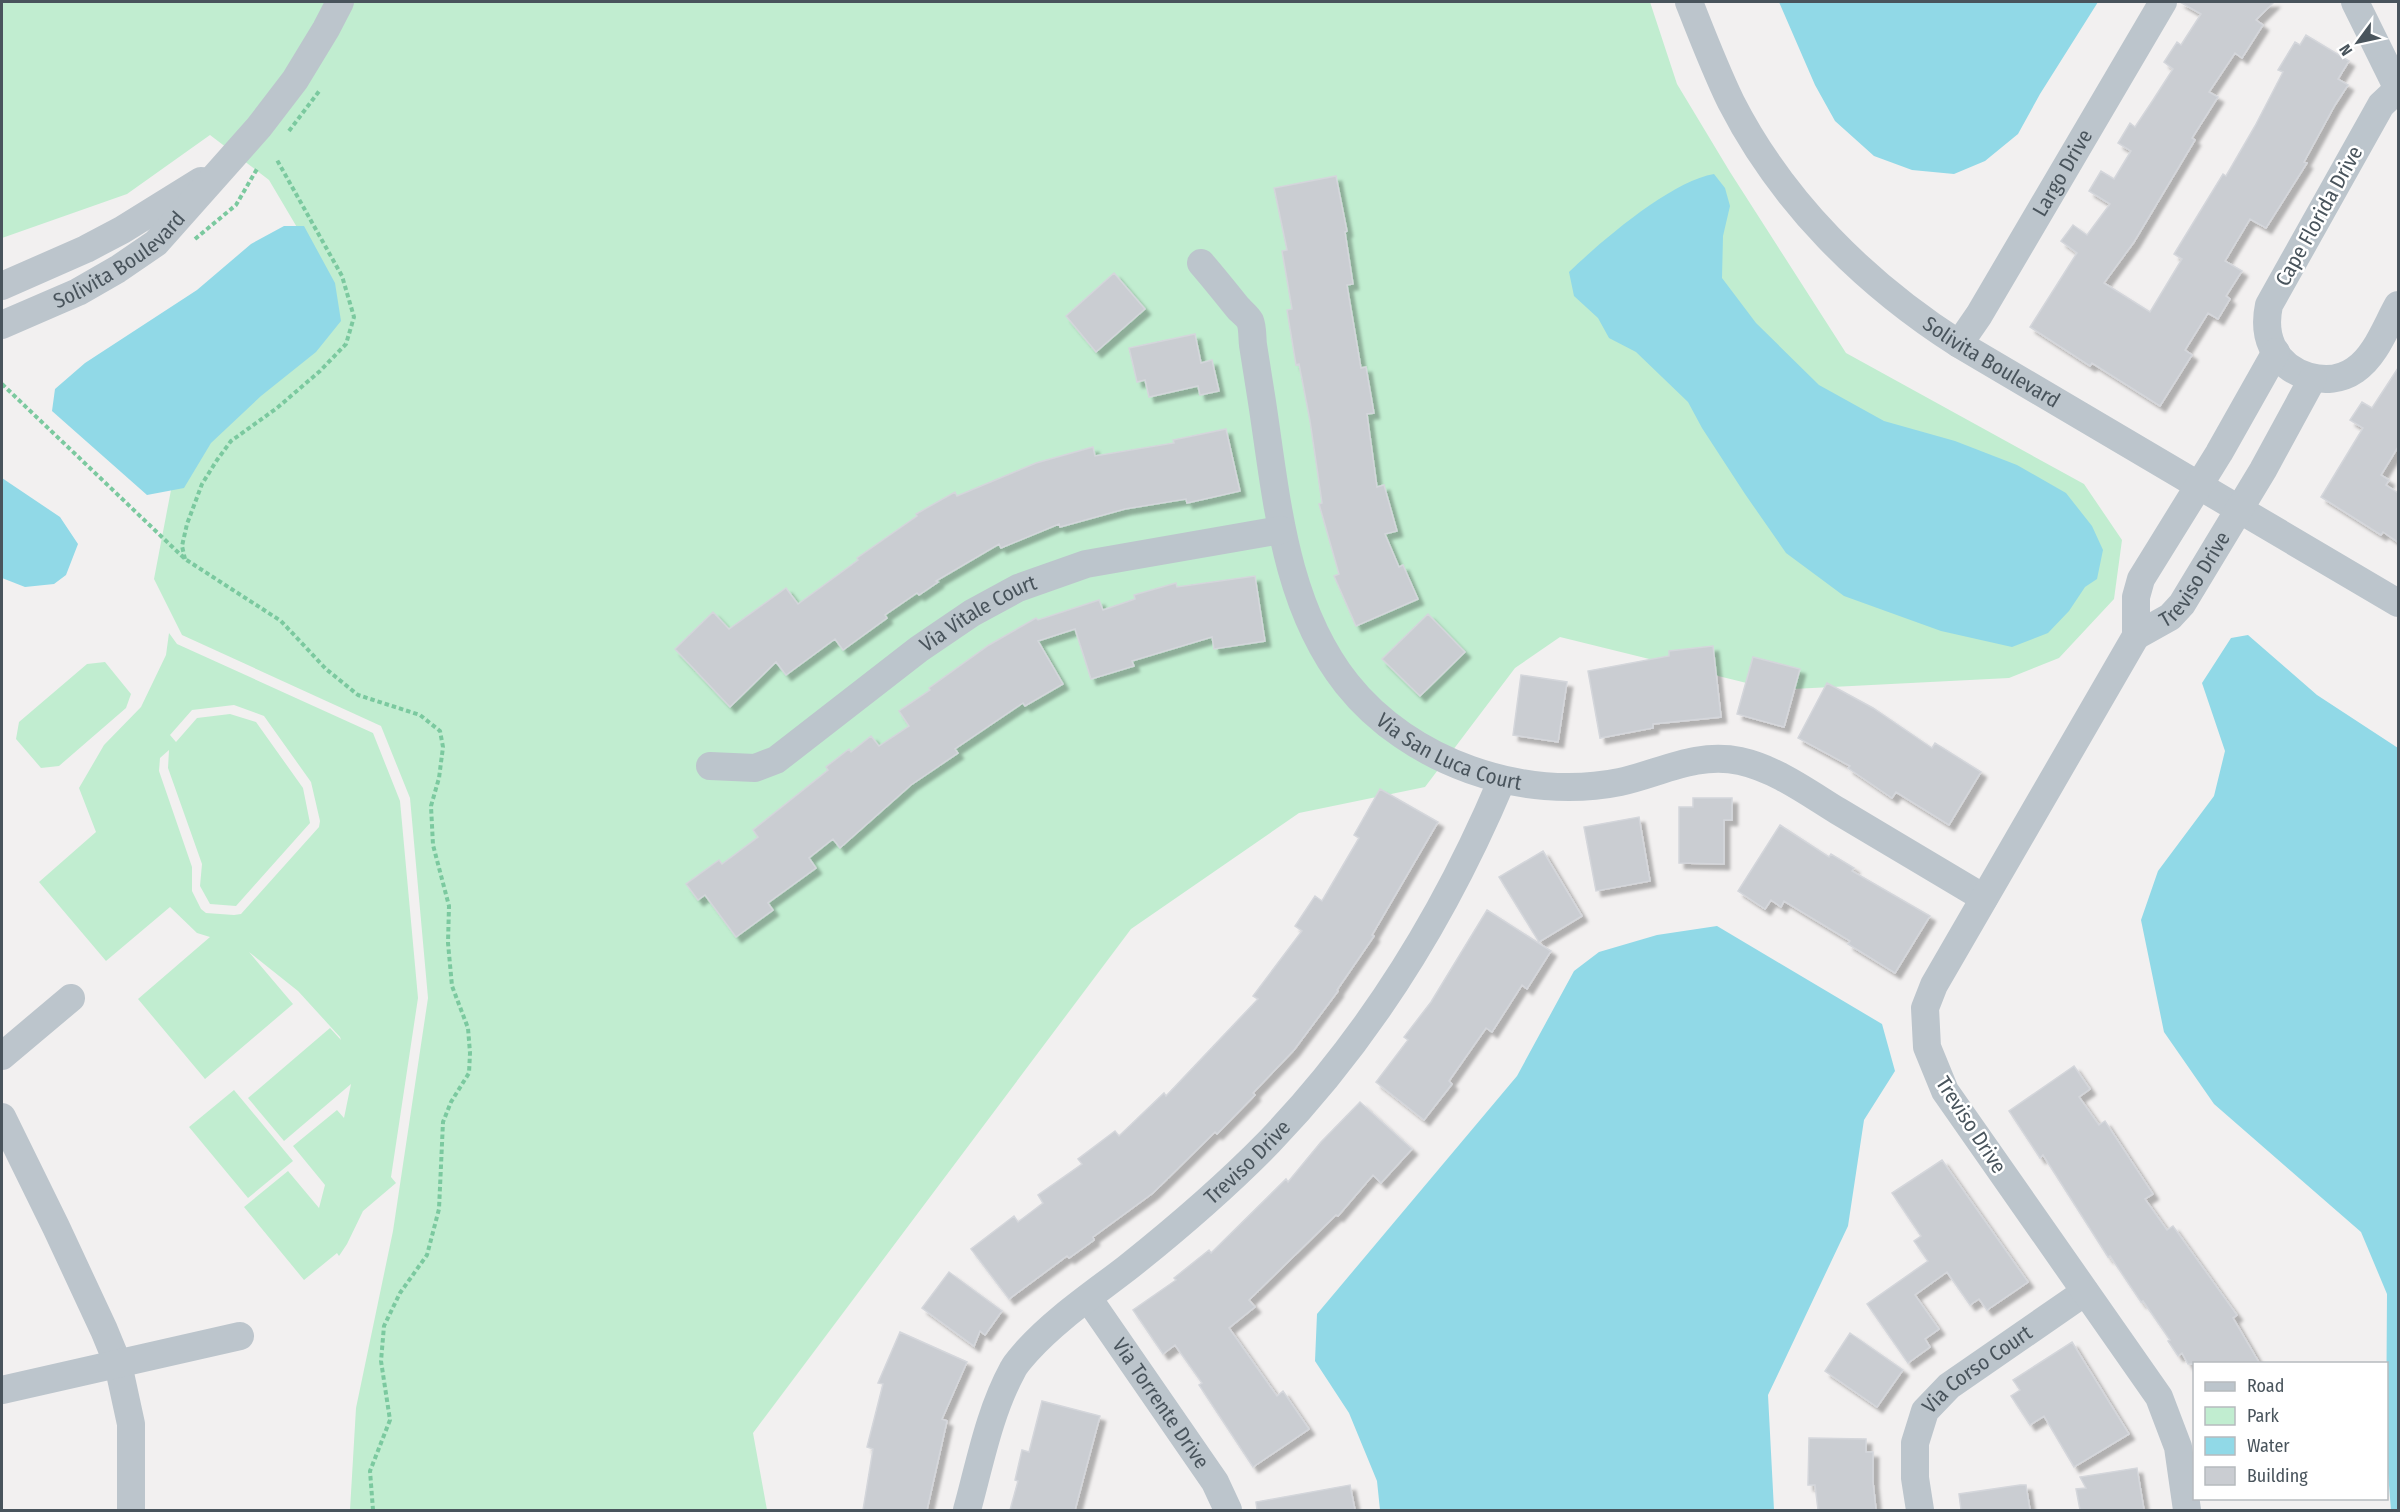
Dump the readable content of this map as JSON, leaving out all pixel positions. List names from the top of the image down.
{
  "streets": {
    "street": [
      "Largo Drive",
      "Cape Florida Drive",
      "Solivita Boulevard",
      "Treviso Drive",
      "Via Vitale Court",
      "Via San Luca Court",
      "Via Corso Court",
      "Via Torrente Drive"
    ]
  },
  "crossings": [
    ["Largo Drive", "Solivita Boulevard"],
    ["Solivita Boulevard", "Treviso Drive"],
    ["Treviso Drive", "Via San Luca Court"],
    ["Treviso Drive", "Via Corso Court"],
    ["Treviso Drive", "Via Torrente Drive"],
    ["Via Vitale Court", "Via San Luca Court"]
  ],
  "legend": [
    "Road",
    "Park",
    "Water",
    "Building"
  ],
  "north": "bottom left"
}
